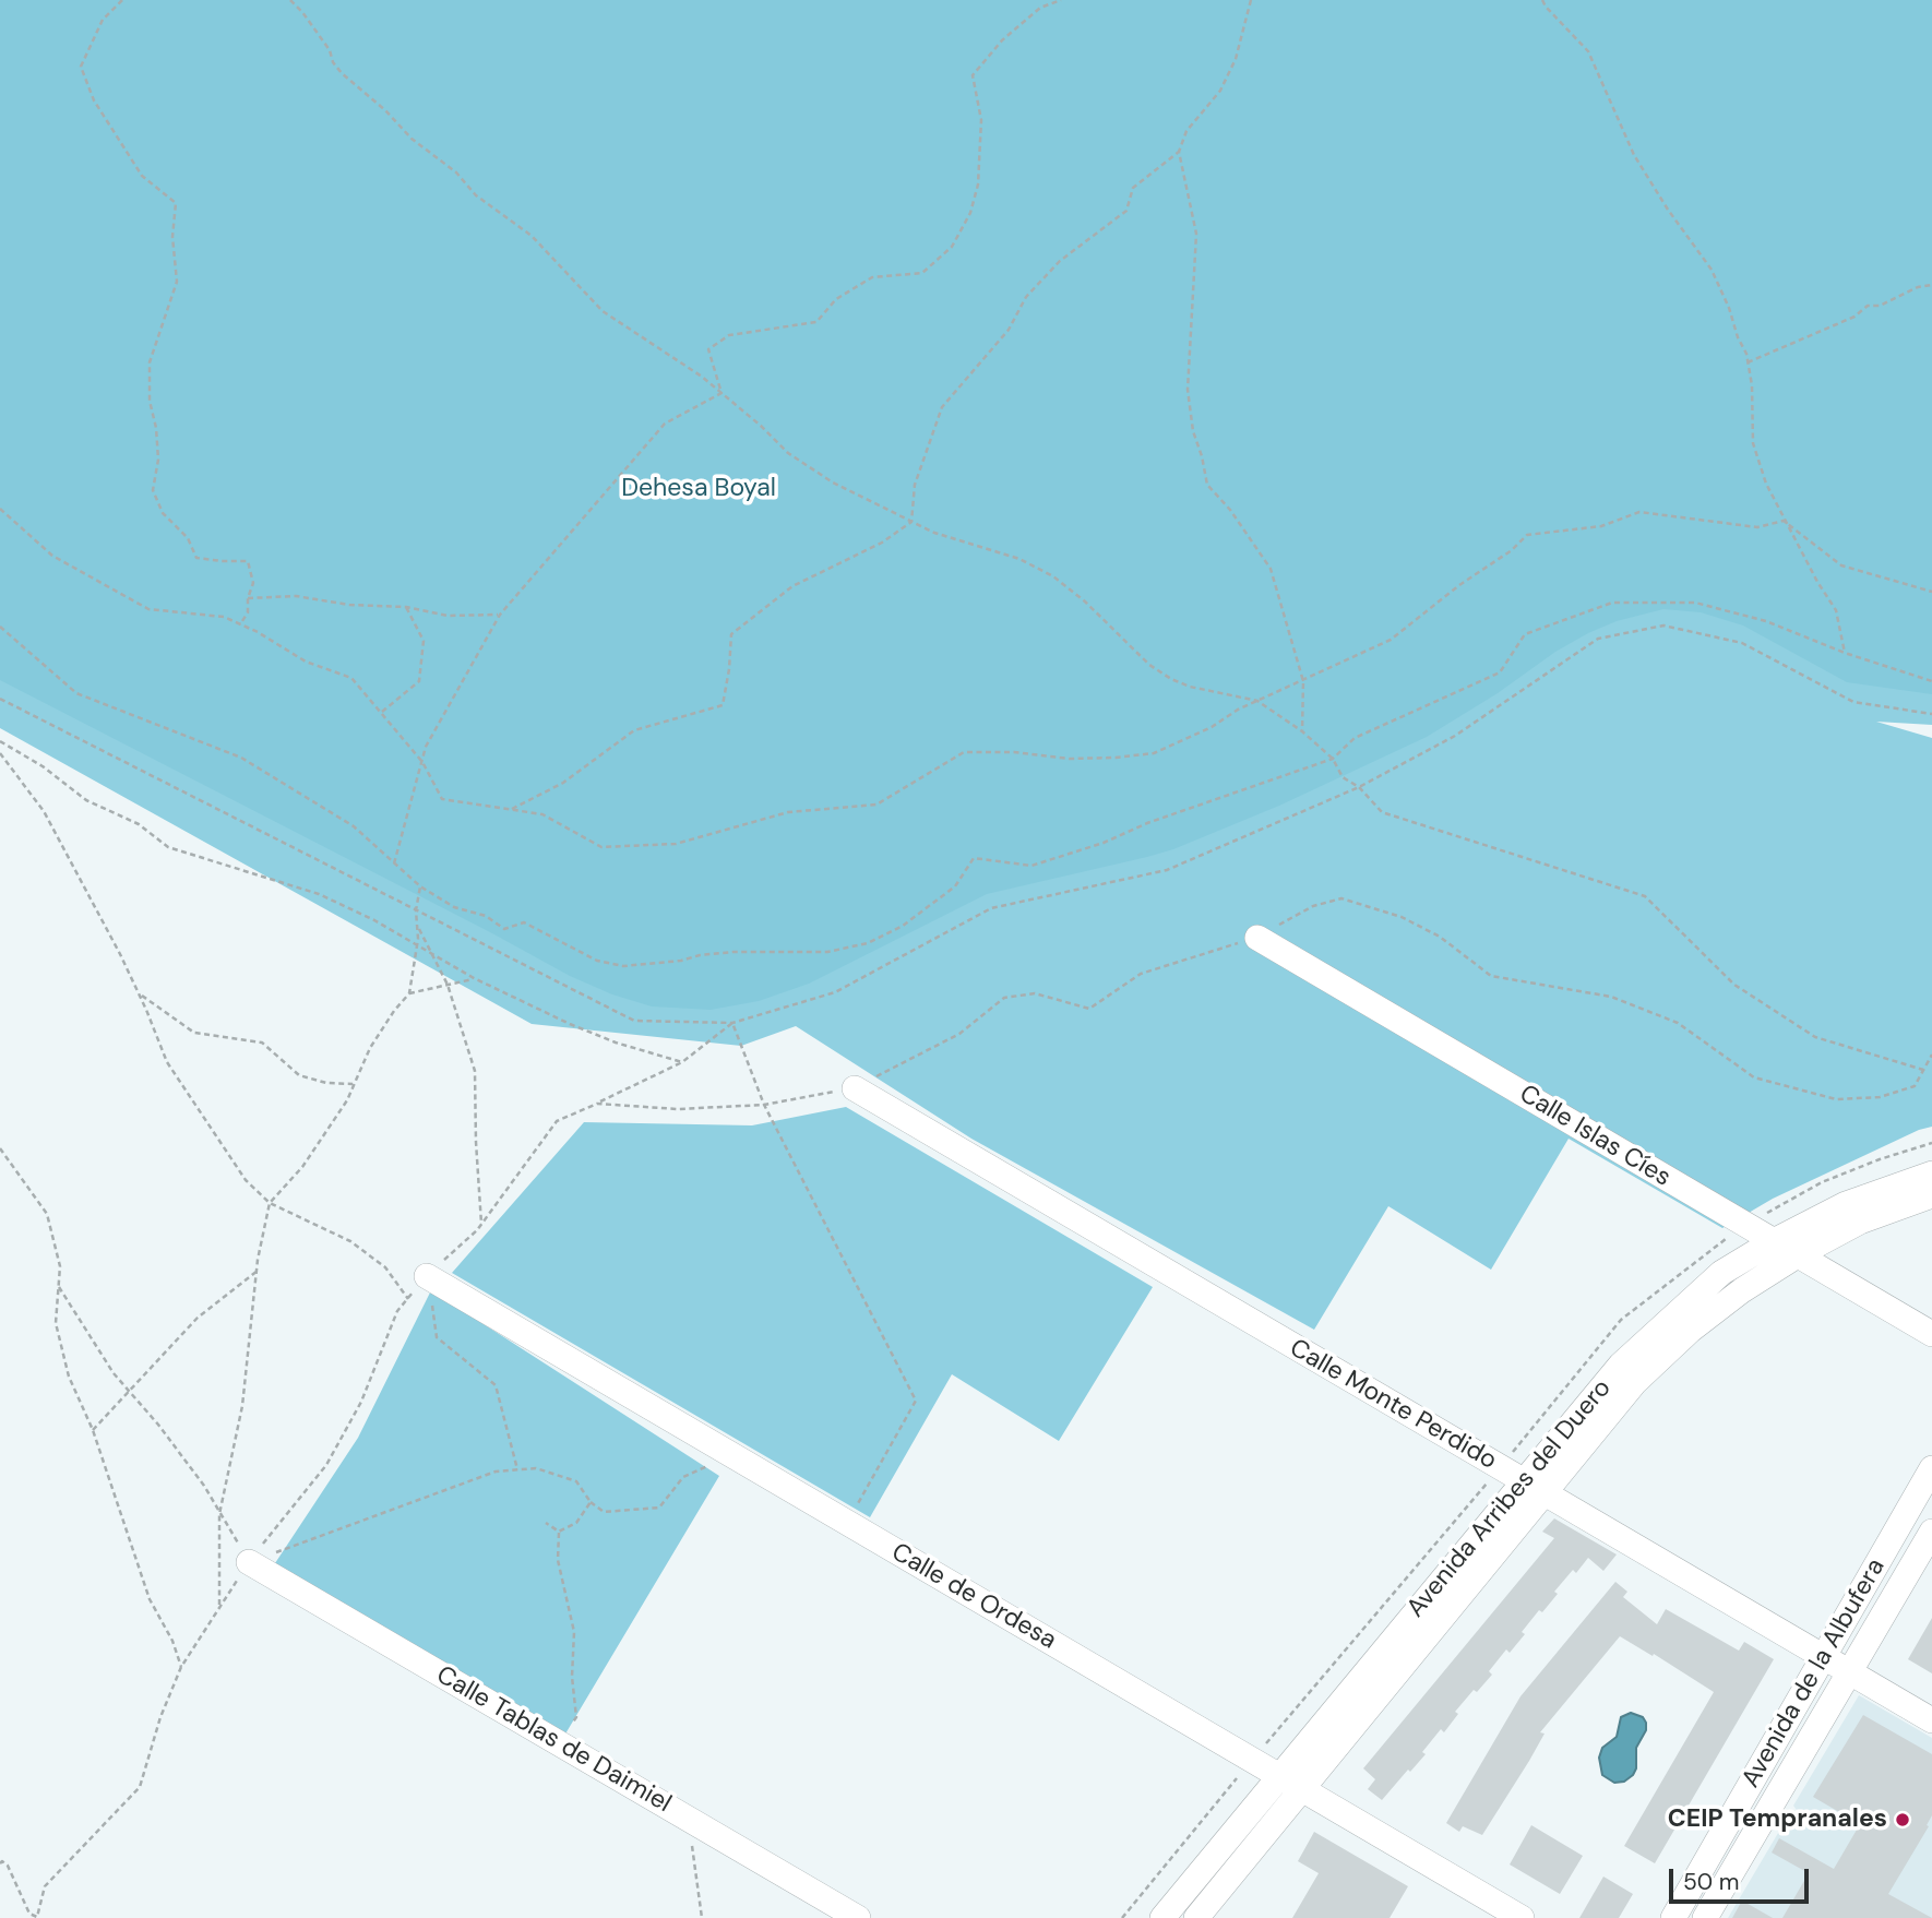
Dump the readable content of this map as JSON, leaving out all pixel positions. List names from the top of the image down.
{
  "streets": {
    "street": [
      "Calle Islas Cíes",
      "Calle Monte Perdido",
      "Avenida Arribes del Duero",
      "Calle de Ordesa",
      "Avenida de la Albufera",
      "Calle Tablas de Daimiel"
    ]
  },
  "crossings": [
    ["Calle Islas Cíes", "Avenida Arribes del Duero"],
    ["Calle Monte Perdido", "Avenida Arribes del Duero"],
    ["Calle Monte Perdido", "Avenida de la Albufera"],
    ["Avenida Arribes del Duero", "Calle de Ordesa"]
  ],
  "parks": ["Dehesa Boyal"],
  "places": ["CEIP Tempranales"],
  "scale_bar": "50 m"
}
